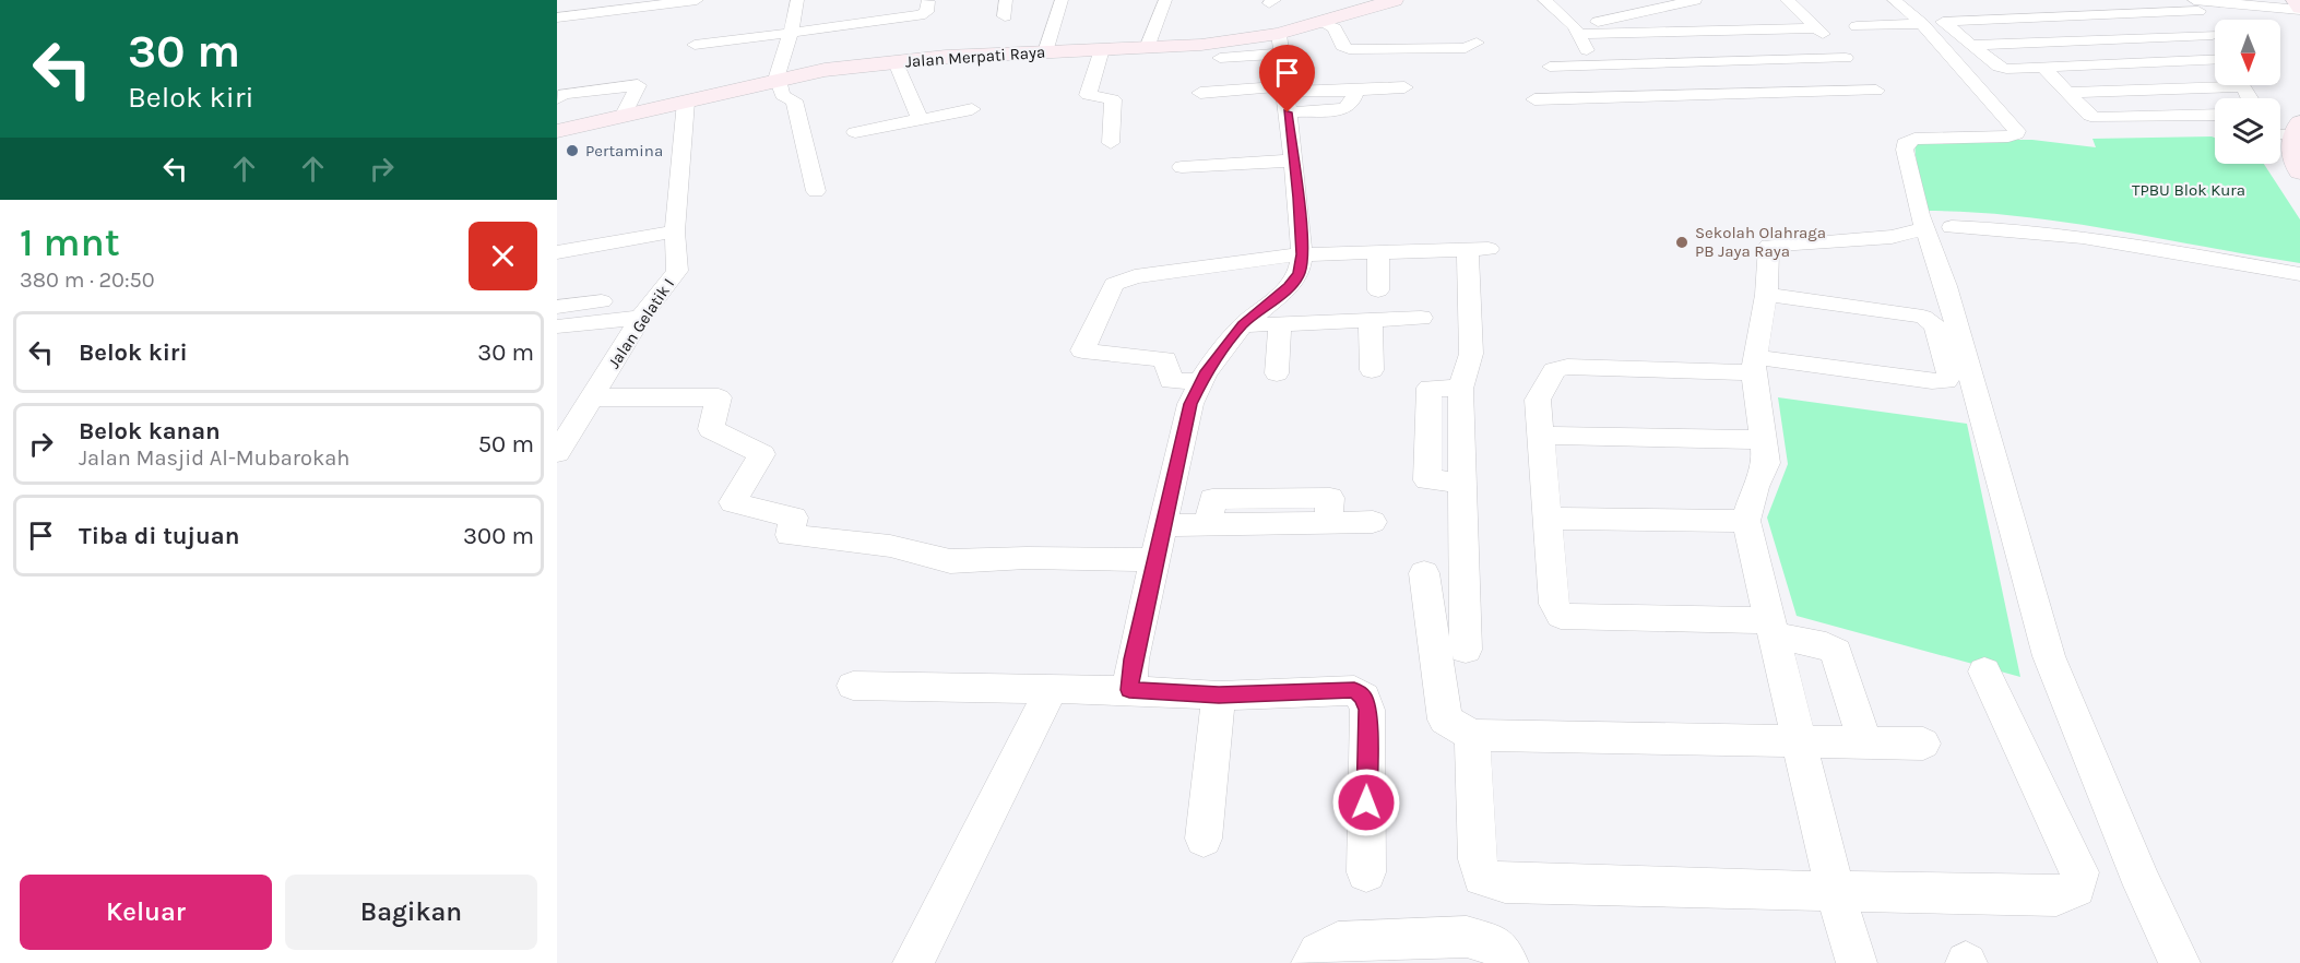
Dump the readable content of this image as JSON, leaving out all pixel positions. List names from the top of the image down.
{
  "streets": {
    "main road": ["Jalan Merpati Raya"],
    "street": ["Jalan Gelatik I"]
  },
  "crossings": [
    ["Jalan Merpati Raya", "Jalan Gelatik I"]
  ],
  "parks": ["TPBU Blok Kura"],
  "places": ["Pertamina", "Sekolah Olahraga PB Jaya Raya"],
  "north": "bottom",
  "page": {
    "turn": ["30 m", "Belok kiri"],
    "heading": ["1 mnt", "380 m · 20:50"],
    "list": [
      {
        "name": "Belok kiri",
        "value": "30 m"
      },
      {
        "name": "Belok kanan",
        "note": "Jalan Masjid Al-Mubarokah",
        "value": "50 m"
      },
      {
        "name": "Tiba di tujuan",
        "value": "300 m"
      }
    ],
    "buttons": ["Keluar", "Bagikan"]
  }
}
